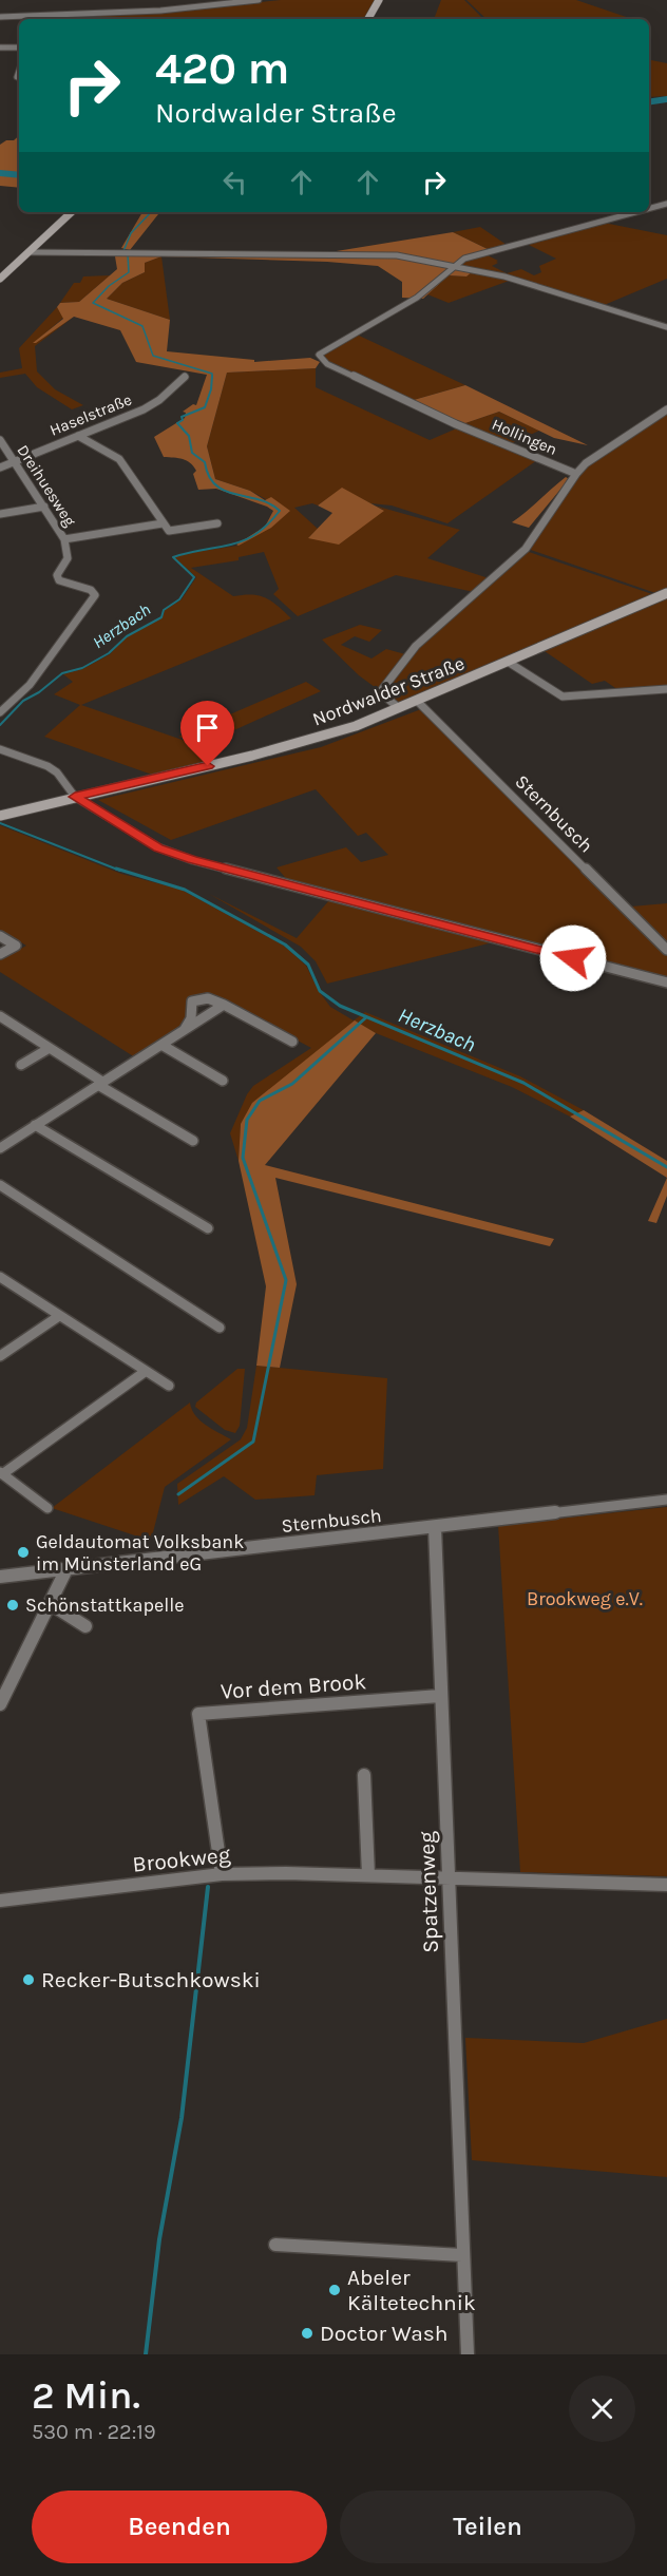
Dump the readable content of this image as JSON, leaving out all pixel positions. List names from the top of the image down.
{
  "streets": {
    "main road": ["Nordwalder Straße"],
    "street": [
      "Haselstraße",
      "Hollingen",
      "Dreihuesweg",
      "Sternbusch",
      "Vor dem Brook",
      "Brookweg",
      "Spatzenweg"
    ]
  },
  "crossings": [
    ["Haselstraße", "Dreihuesweg"],
    ["Hollingen", "Nordwalder Straße"],
    ["Nordwalder Straße", "Sternbusch"],
    ["Sternbusch", "Spatzenweg"],
    ["Vor dem Brook", "Brookweg"],
    ["Vor dem Brook", "Spatzenweg"],
    ["Brookweg", "Spatzenweg"]
  ],
  "water": ["Herzbach"],
  "parks": ["Brookweg e.V."],
  "places": [
    "Geldautomat Volksbank im Münsterland eG",
    "Schönstattkapelle",
    "Recker-Butschkowski",
    "Abeler Kältetechnik",
    "Doctor Wash"
  ],
  "page": {
    "turn": ["420 m", "Nordwalder Straße"],
    "heading": ["2 Min.", "530 m · 22:19"],
    "buttons": ["Beenden", "Teilen"]
  }
}
